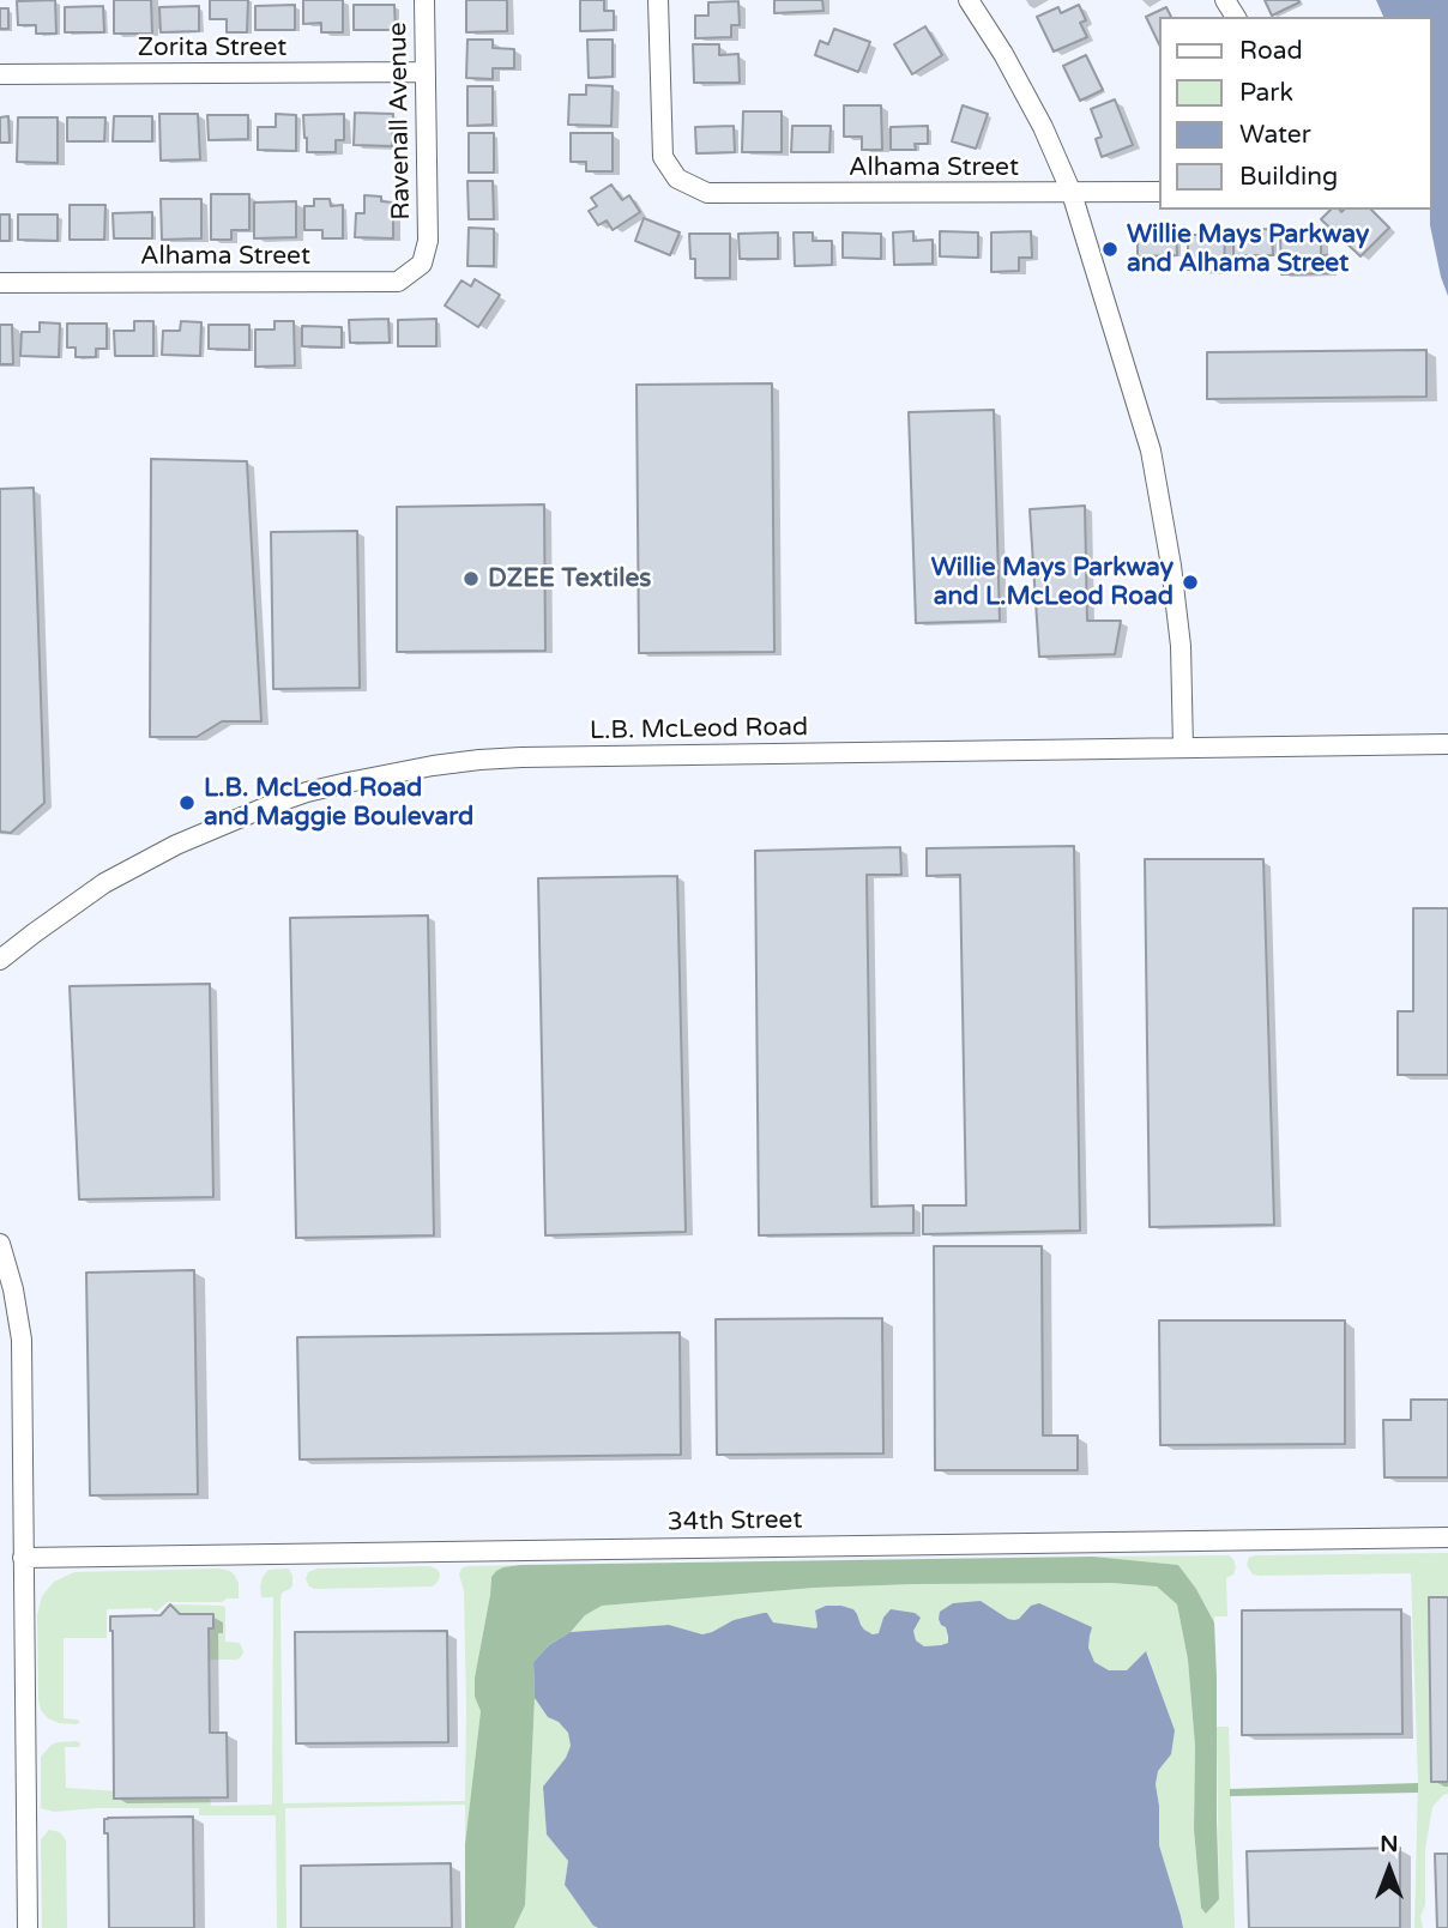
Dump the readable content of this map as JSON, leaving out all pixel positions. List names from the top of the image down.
{
  "streets": {
    "street": [
      "Zorita Street",
      "Ravenall Avenue",
      "Alhama Street",
      "L.B. McLeod Road",
      "34th Street"
    ]
  },
  "crossings": [
    ["Zorita Street", "Ravenall Avenue"],
    ["Ravenall Avenue", "Alhama Street"]
  ],
  "places": [
    "Willie Mays Parkway and Alhama Street",
    "DZEE Textiles",
    "Willie Mays Parkway and L.McLeod Road",
    "L.B. McLeod Road and Maggie Boulevard"
  ],
  "legend": [
    "Road",
    "Park",
    "Water",
    "Building"
  ],
  "north": "top"
}
